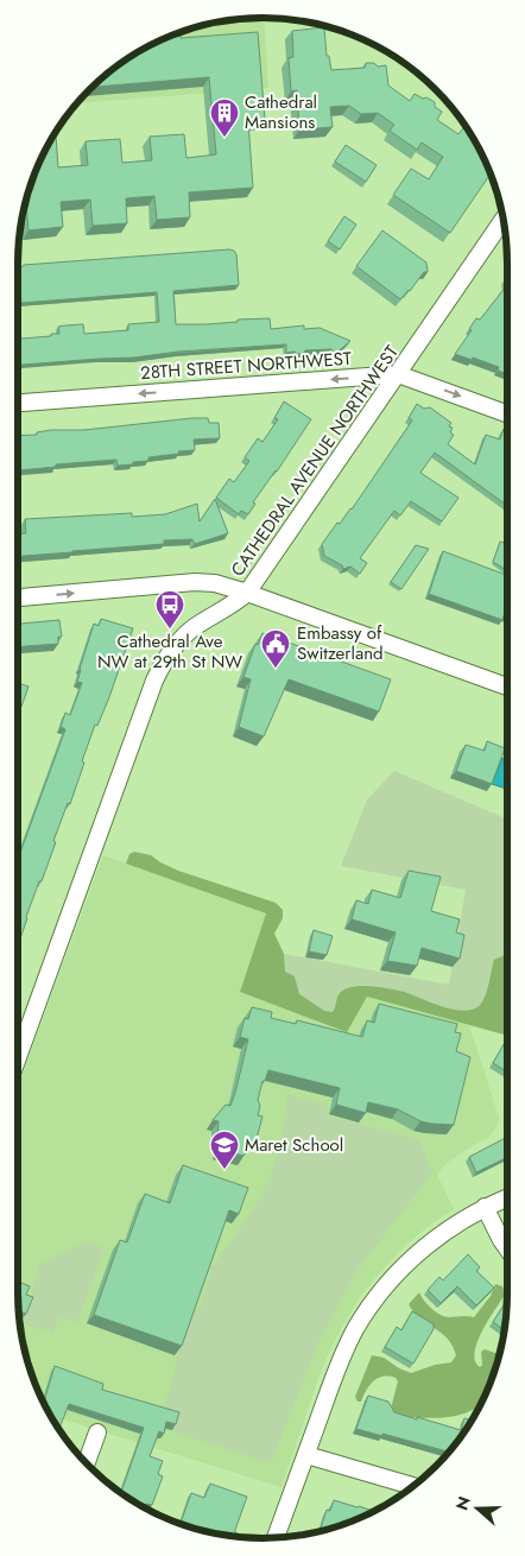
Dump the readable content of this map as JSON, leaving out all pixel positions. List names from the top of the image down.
{
  "streets": {
    "street": ["28TH STREET NORTHWEST", "CATHEDRAL AVENUE NORTHWEST"]
  },
  "crossings": [
    ["28TH STREET NORTHWEST", "CATHEDRAL AVENUE NORTHWEST"]
  ],
  "places": {
    "building": ["Cathedral Mansions"],
    "bus stop": ["Cathedral Ave NW at 29th St NW"],
    "public building": ["Embassy of Switzerland"],
    "school or university": ["Maret School"]
  },
  "north": "left"
}
